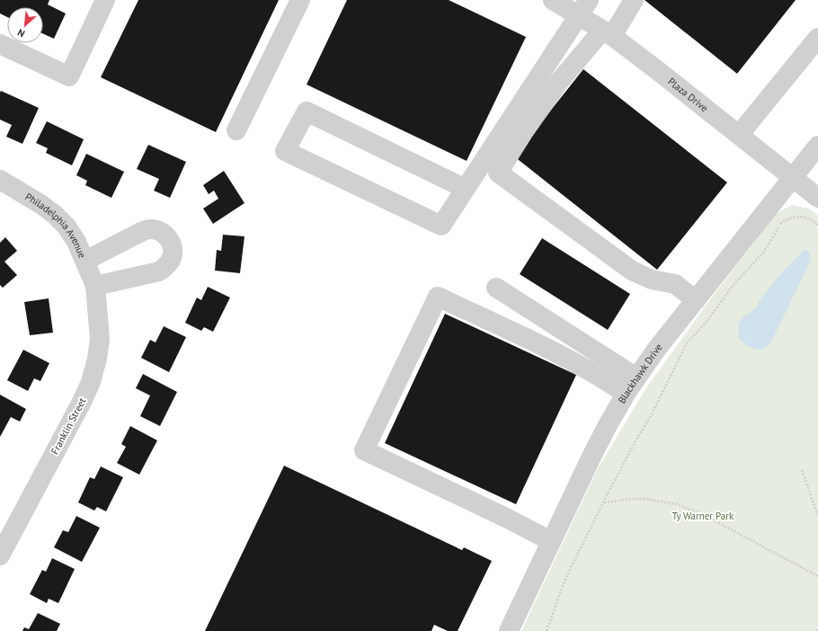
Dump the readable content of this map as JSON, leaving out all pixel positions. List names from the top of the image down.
{
  "streets": {
    "street": [
      "Plaza Drive",
      "Philadelphia Avenue",
      "Blackhawk Drive",
      "Franklin Street"
    ]
  },
  "crossings": [
    ["Plaza Drive", "Blackhawk Drive"],
    ["Philadelphia Avenue", "Franklin Street"]
  ],
  "parks": ["Ty Warner Park"],
  "north": "bottom left"
}
